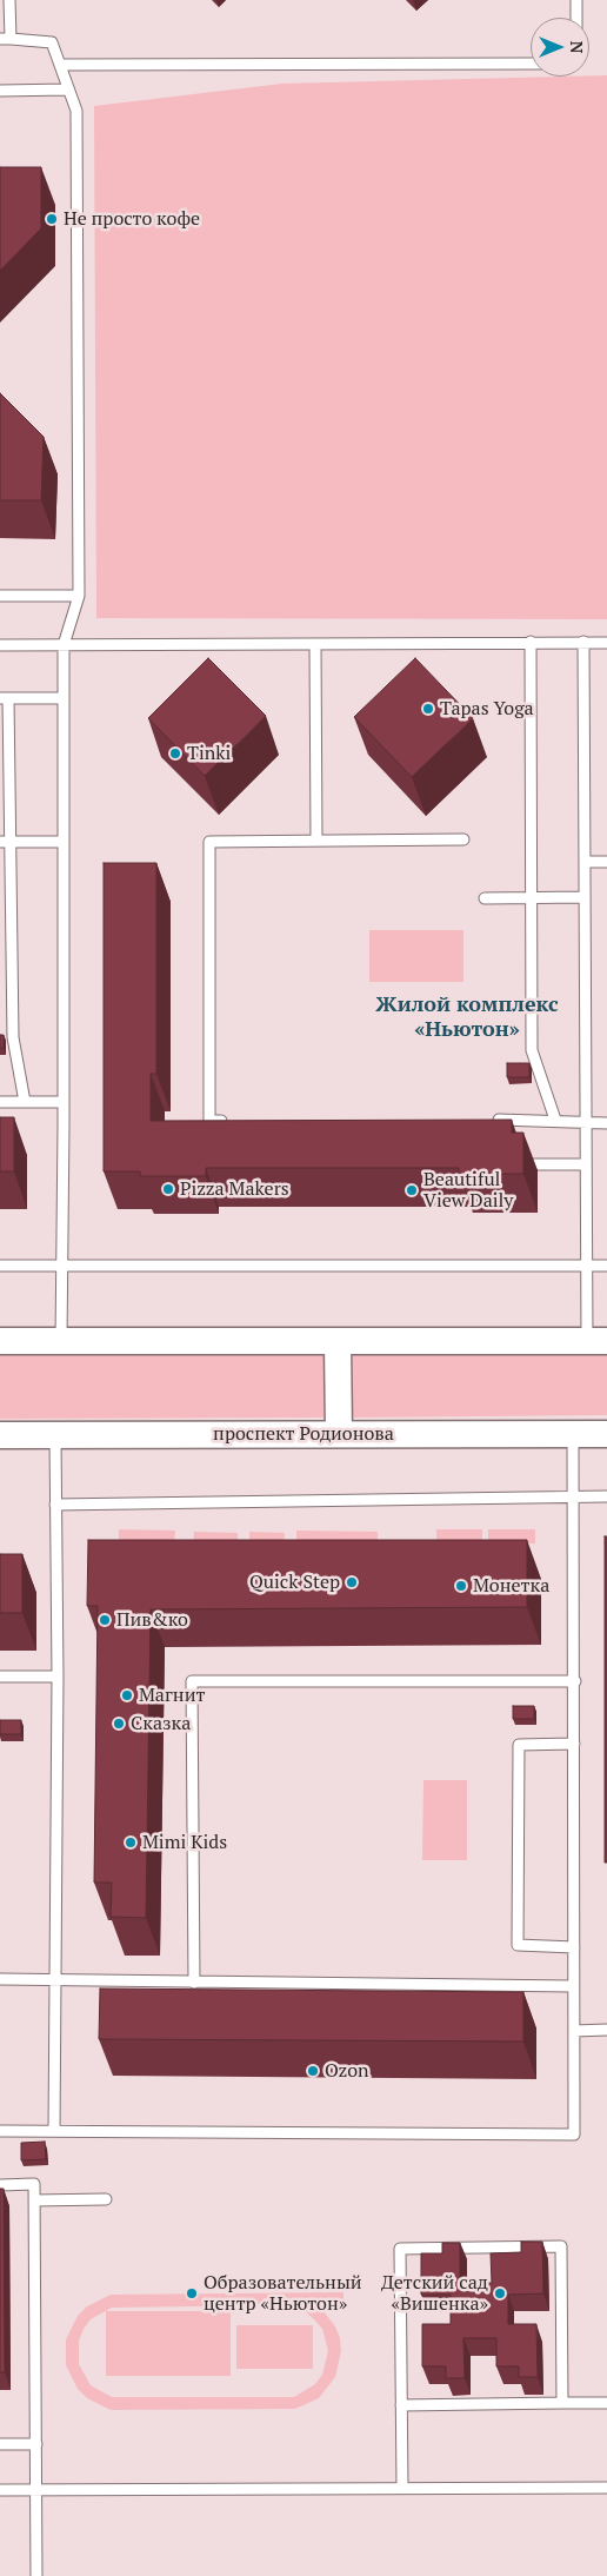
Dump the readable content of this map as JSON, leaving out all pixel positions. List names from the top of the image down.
{
  "streets": {
    "street": ["проспект Родионова"]
  },
  "districts": ["Жилой комплекс «Ньютон»"],
  "places": [
    "Не просто кофе",
    "Tapas Yoga",
    "Tinki",
    "Pizza Makers",
    "Beautiful View Daily",
    "Quick Step",
    "Монетка",
    "Пив&ко",
    "Магнит",
    "Сказка",
    "Mimi Kids",
    "Ozon",
    "Образовательный центр «Ньютон»",
    "Детский сад «Вишенка»"
  ],
  "north": "right"
}
